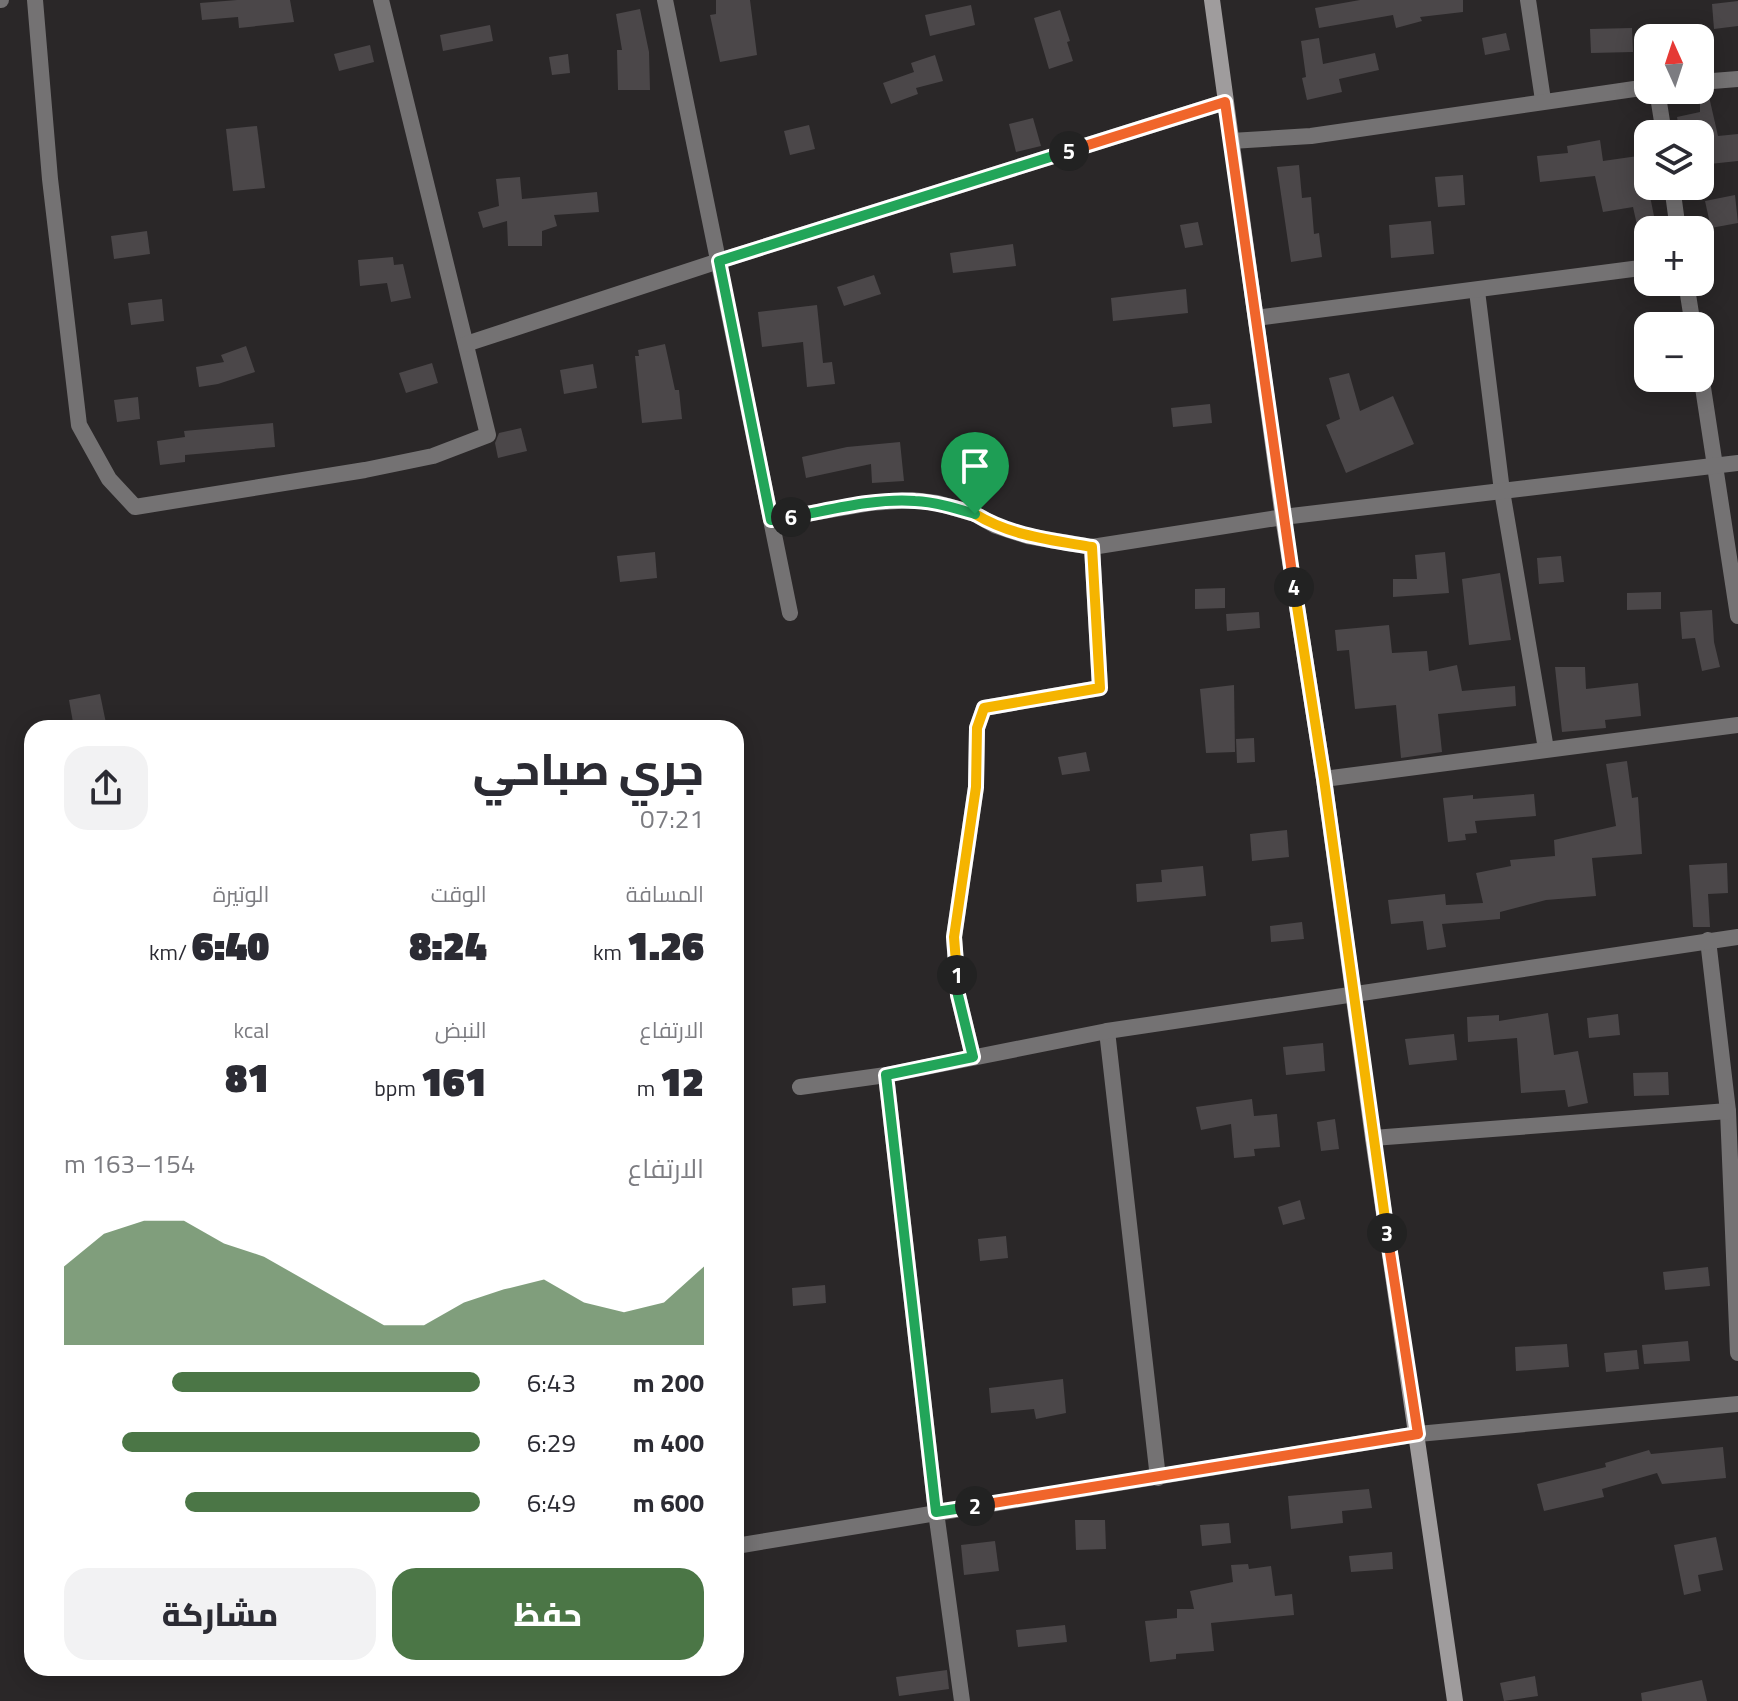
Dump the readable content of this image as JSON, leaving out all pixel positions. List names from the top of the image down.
{
  "north": "top",
  "page": {
    "map_buttons": ["+", "−"],
    "pins": [
      "5",
      "6",
      "4",
      "1",
      "3",
      "2"
    ],
    "heading": ["جري صباحي", "07:21"],
    "stats": [
      ["المسافة", "1.26 km"],
      ["الوقت", "8:24"],
      ["الوتيرة", "6:40 /km"],
      ["الارتفاع", "12 m"],
      ["النبض", "161 bpm"],
      ["kcal", "81"]
    ],
    "chart": ["الارتفاع", "154–163 m"],
    "list": [
      {
        "name": "200 m",
        "note": "6:43"
      },
      {
        "name": "400 m",
        "note": "6:29"
      },
      {
        "name": "600 m",
        "note": "6:49"
      }
    ],
    "buttons": ["حفظ", "مشاركة"]
  }
}
